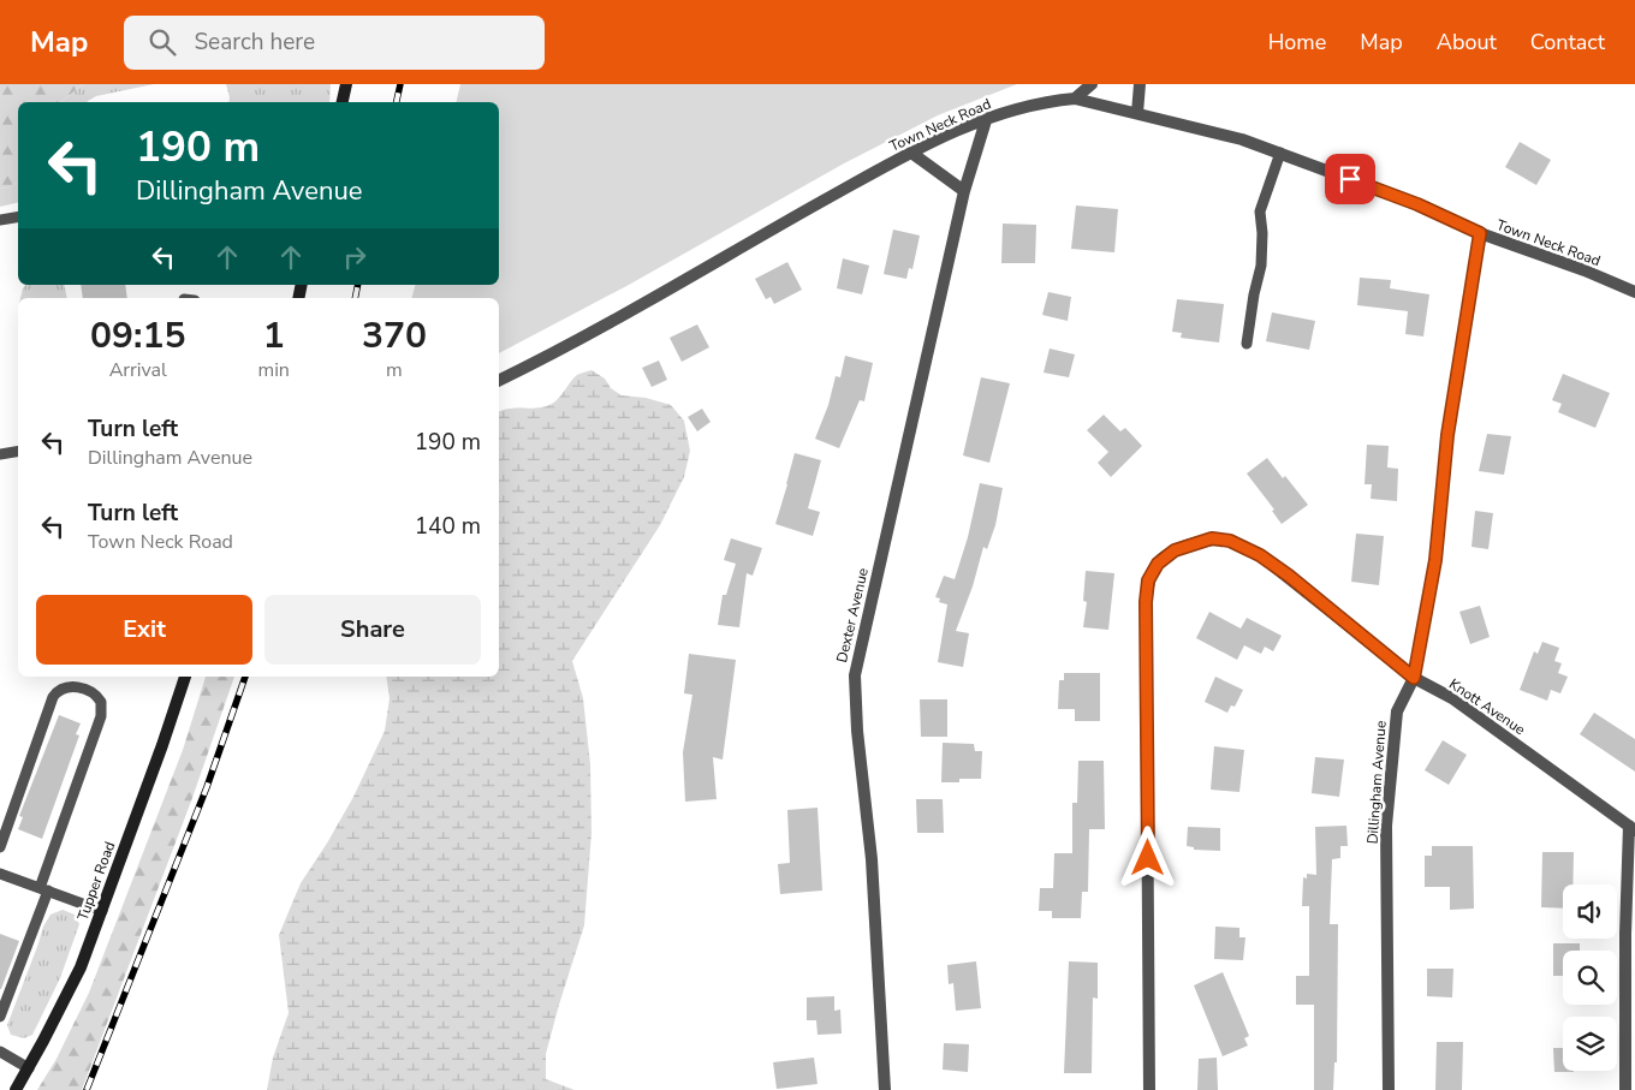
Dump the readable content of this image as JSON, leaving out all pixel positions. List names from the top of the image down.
{
  "streets": {
    "main road": ["Tupper Road"],
    "street": [
      "Town Neck Road",
      "Dexter Avenue",
      "Knott Avenue",
      "Dillingham Avenue"
    ]
  },
  "crossings": [
    ["Town Neck Road", "Dexter Avenue"],
    ["Town Neck Road", "Dillingham Avenue"],
    ["Knott Avenue", "Dillingham Avenue"]
  ],
  "page": {
    "header": "Map",
    "search": "Search here",
    "nav": [
      "Home",
      "Map",
      "About",
      "Contact"
    ],
    "turn": ["190 m", "Dillingham Avenue"],
    "eta": [
      "09:15",
      "Arrival",
      "1",
      "min",
      "370",
      "m"
    ],
    "list": [
      {
        "name": "Turn left",
        "note": "Dillingham Avenue",
        "value": "190 m"
      },
      {
        "name": "Turn left",
        "note": "Town Neck Road",
        "value": "140 m"
      }
    ],
    "buttons": ["Exit", "Share"]
  }
}
